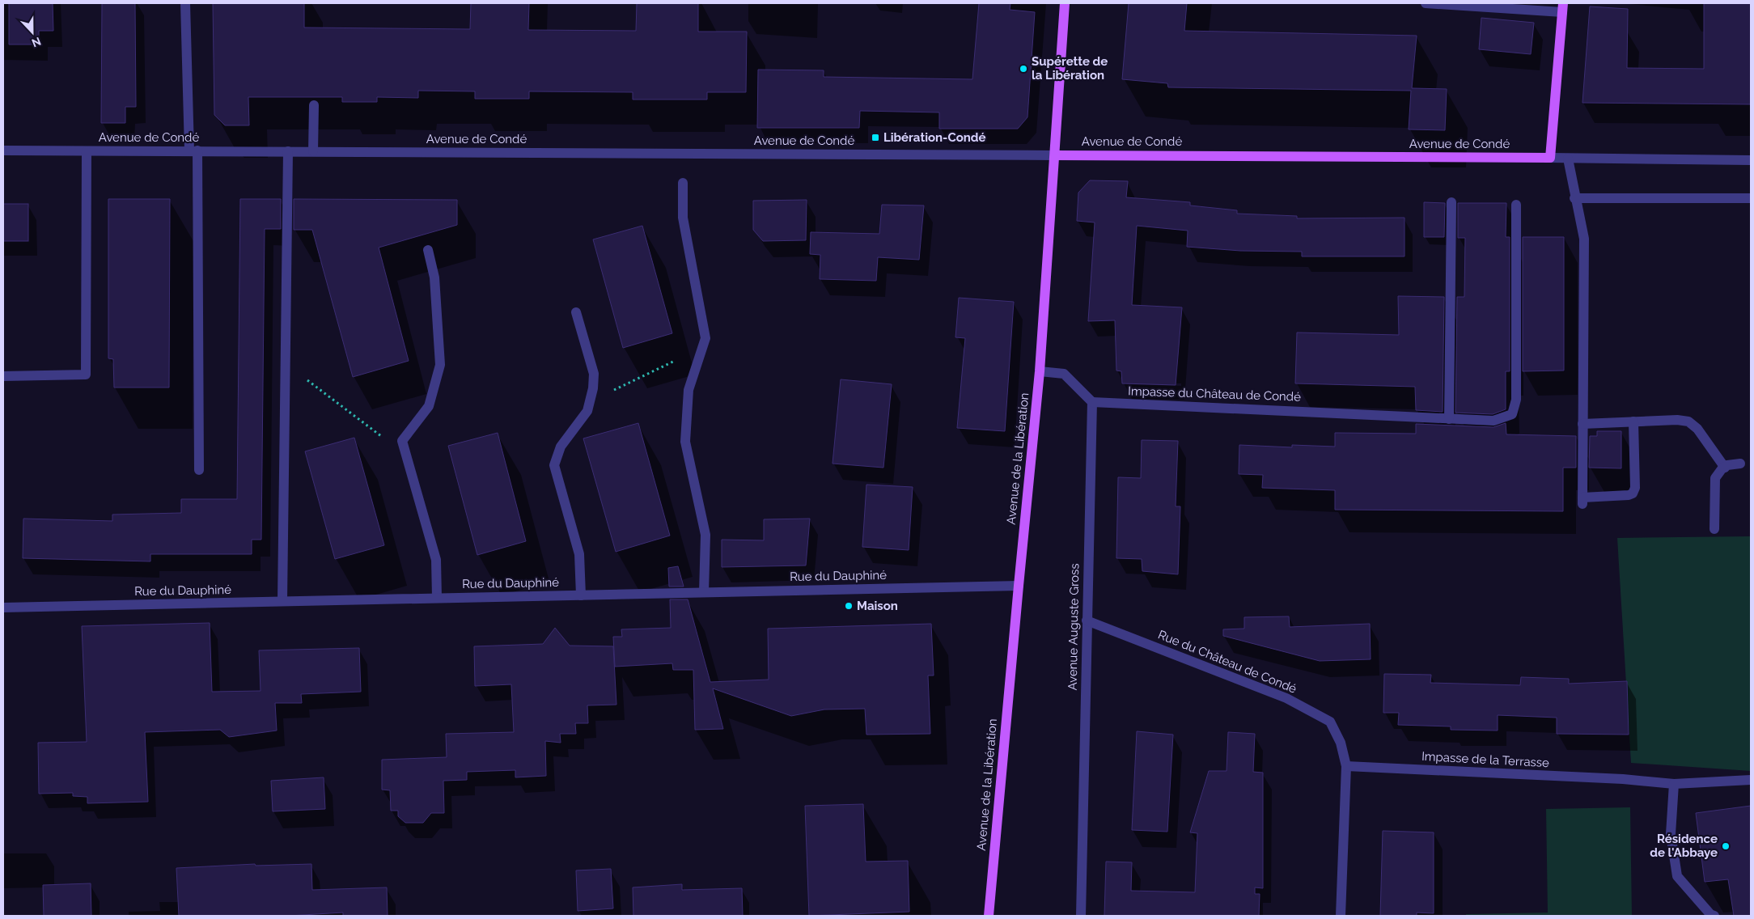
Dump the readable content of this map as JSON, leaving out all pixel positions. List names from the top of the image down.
{
  "streets": {
    "main road": ["Avenue de Condé", "Avenue de la Libération"],
    "street": [
      "Impasse du Château de Condé",
      "Rue du Dauphiné",
      "Avenue Auguste Gross",
      "Rue du Château de Condé",
      "Impasse de la Terrasse"
    ]
  },
  "crossings": [
    ["Avenue de Condé", "Avenue de la Libération"],
    ["Impasse du Château de Condé", "Avenue Auguste Gross"],
    ["Avenue de la Libération", "Rue du Dauphiné"],
    ["Avenue Auguste Gross", "Rue du Château de Condé"],
    ["Rue du Château de Condé", "Impasse de la Terrasse"]
  ],
  "places": {
    "other": ["Supérette de la Libération", "Maison", "Résidence de l'Abbaye"],
    "transit": ["Libération-Condé"]
  },
  "north": "bottom"
}
